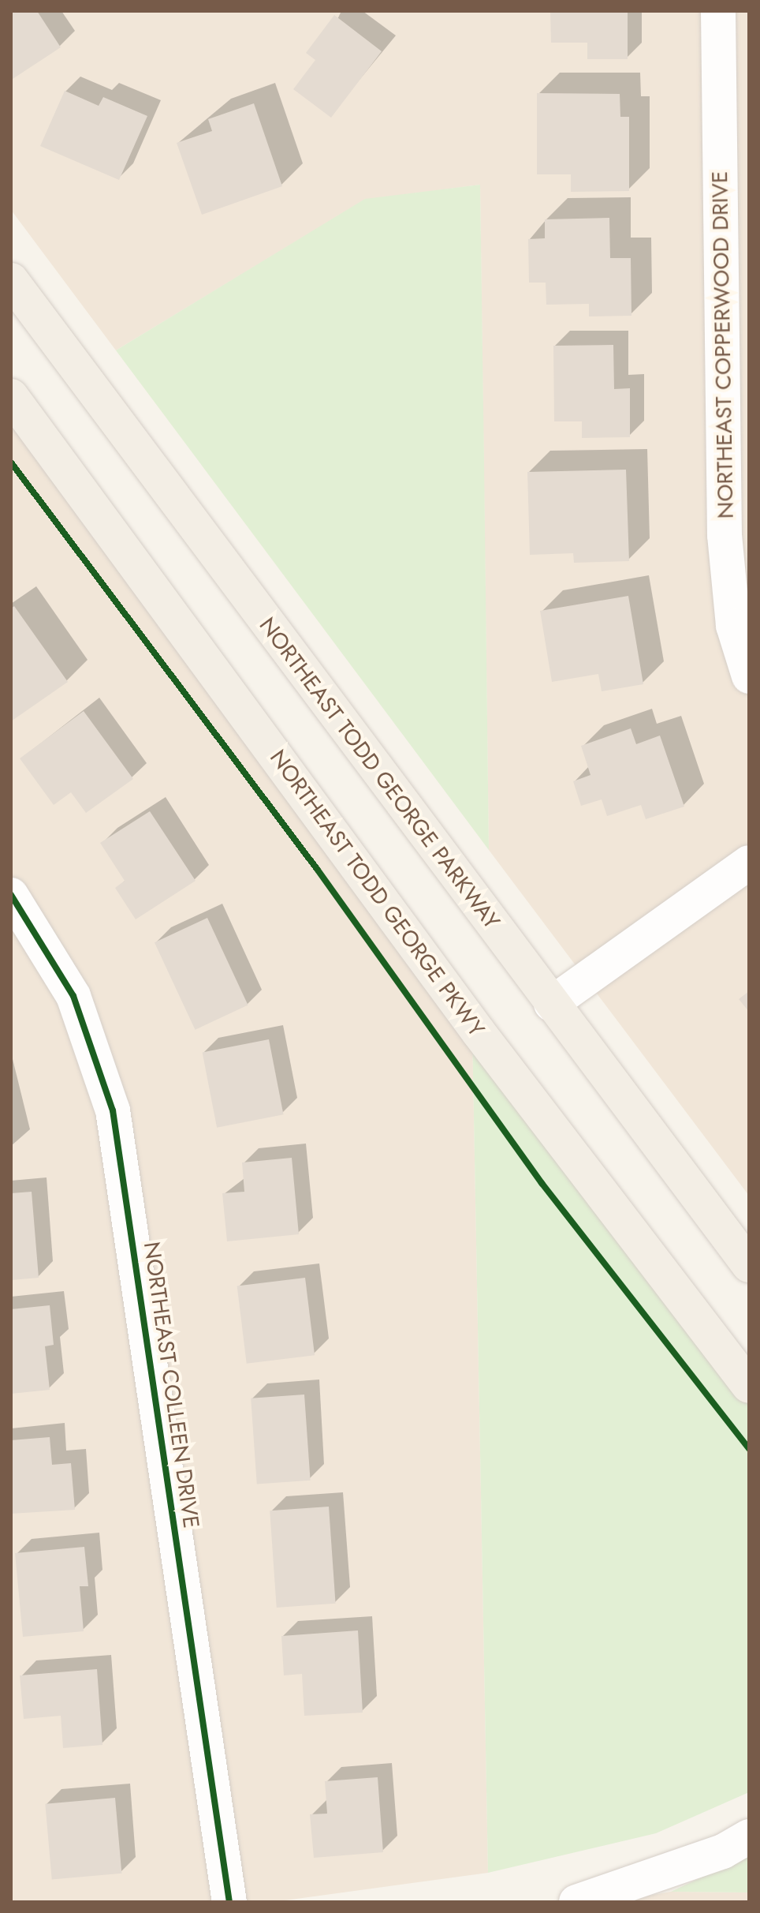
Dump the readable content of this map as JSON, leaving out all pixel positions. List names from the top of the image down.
{
  "streets": {
    "main road": ["NORTHEAST TODD GEORGE PARKWAY", "NORTHEAST TODD GEORGE PKWY"],
    "street": ["NORTHEAST COPPERWOOD DRIVE", "NORTHEAST COLLEEN DRIVE"]
  }
}
